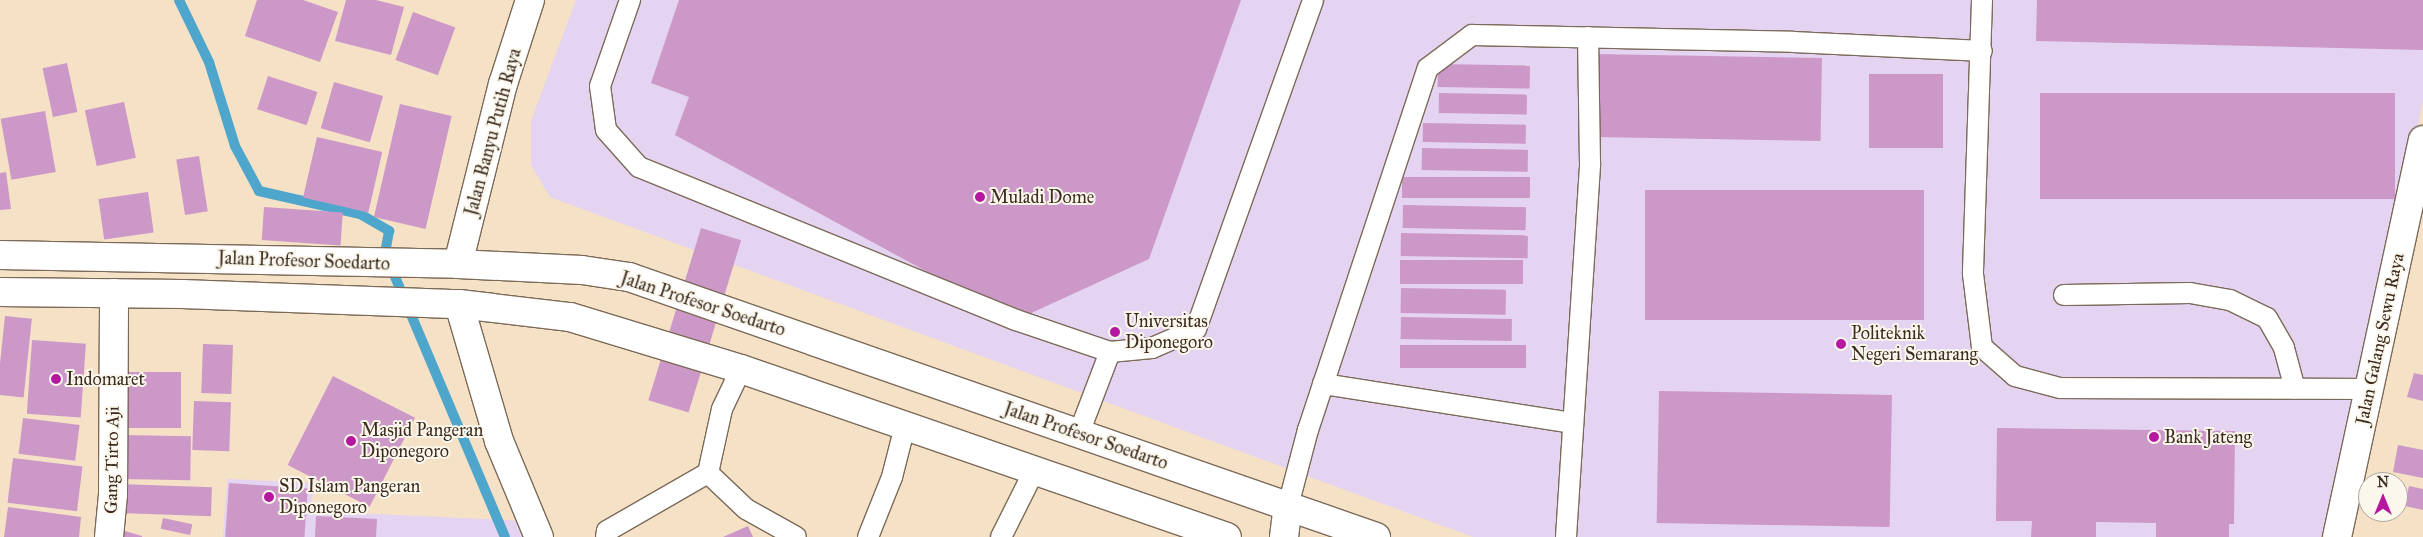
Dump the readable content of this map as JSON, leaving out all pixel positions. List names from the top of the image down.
{
  "streets": {
    "main road": [
      "Jalan Banyu Putih Raya",
      "Jalan Profesor Soedarto",
      "Jalan Galang Sewu Raya",
      "Gang Tirto Aji"
    ]
  },
  "crossings": [
    ["Jalan Banyu Putih Raya", "Jalan Profesor Soedarto"]
  ],
  "places": [
    "Muladi Dome",
    "Universitas Diponegoro",
    "Politeknik Negeri Semarang",
    "Indomaret",
    "Bank Jateng",
    "Masjid Pangeran Diponegoro",
    "SD Islam Pangeran Diponegoro"
  ],
  "north": "top"
}
